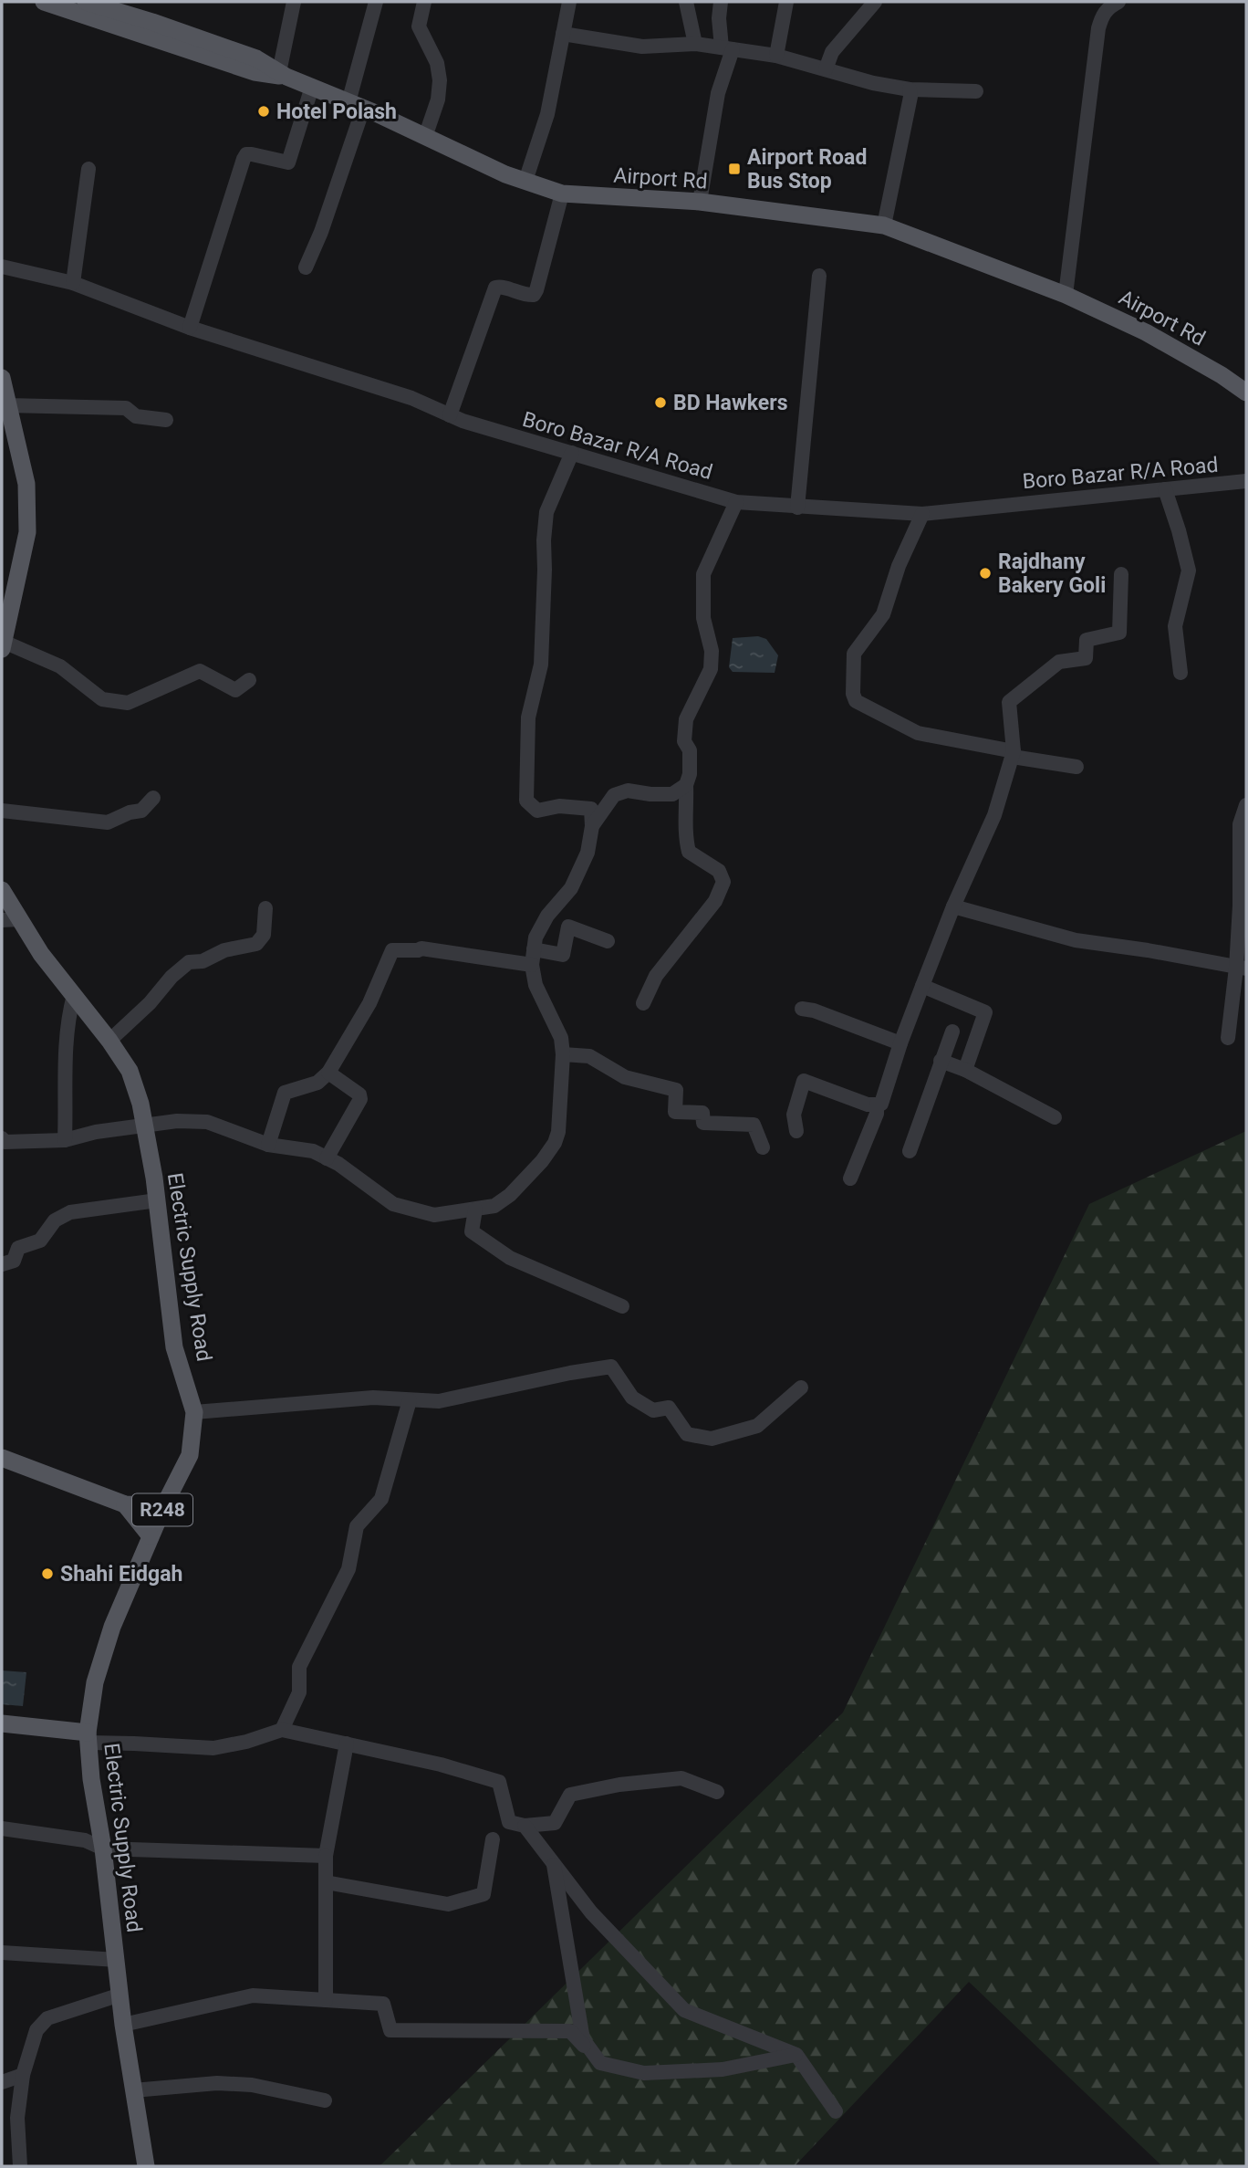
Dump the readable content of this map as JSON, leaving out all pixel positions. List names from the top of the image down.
{
  "streets": {
    "main road": ["Airport Rd", "Electric Supply Road", "R248"],
    "street": ["Boro Bazar R/A Road"]
  },
  "places": {
    "other": [
      "Hotel Polash",
      "BD Hawkers",
      "Rajdhany Bakery Goli",
      "Shahi Eidgah"
    ],
    "transit": ["Airport Road Bus Stop"]
  }
}
